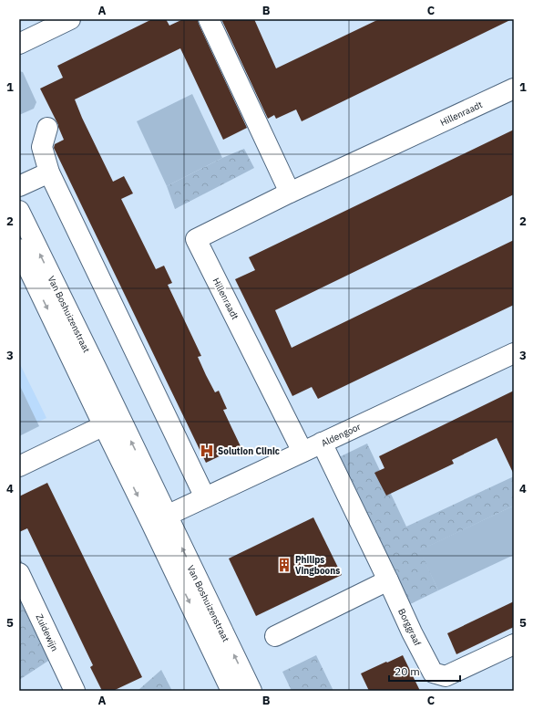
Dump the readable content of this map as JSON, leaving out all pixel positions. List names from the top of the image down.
{
  "streets": {
    "street": [
      "Hillenraadt",
      "Van Boshuizenstraat",
      "Aldengoor",
      "Borggraaf",
      "Zuidewijn"
    ]
  },
  "crossings": [
    ["Hillenraadt", "Aldengoor"],
    ["Van Boshuizenstraat", "Aldengoor"],
    ["Aldengoor", "Borggraaf"]
  ],
  "places": {
    "hospital": ["Solution Clinic"],
    "building": ["Philips Vingboons"]
  },
  "scale_bar": "20 m",
  "grid": {
    "columns": ["A", "B", "C"],
    "rows": [
      "1",
      "2",
      "3",
      "4",
      "5"
    ]
  }
}
